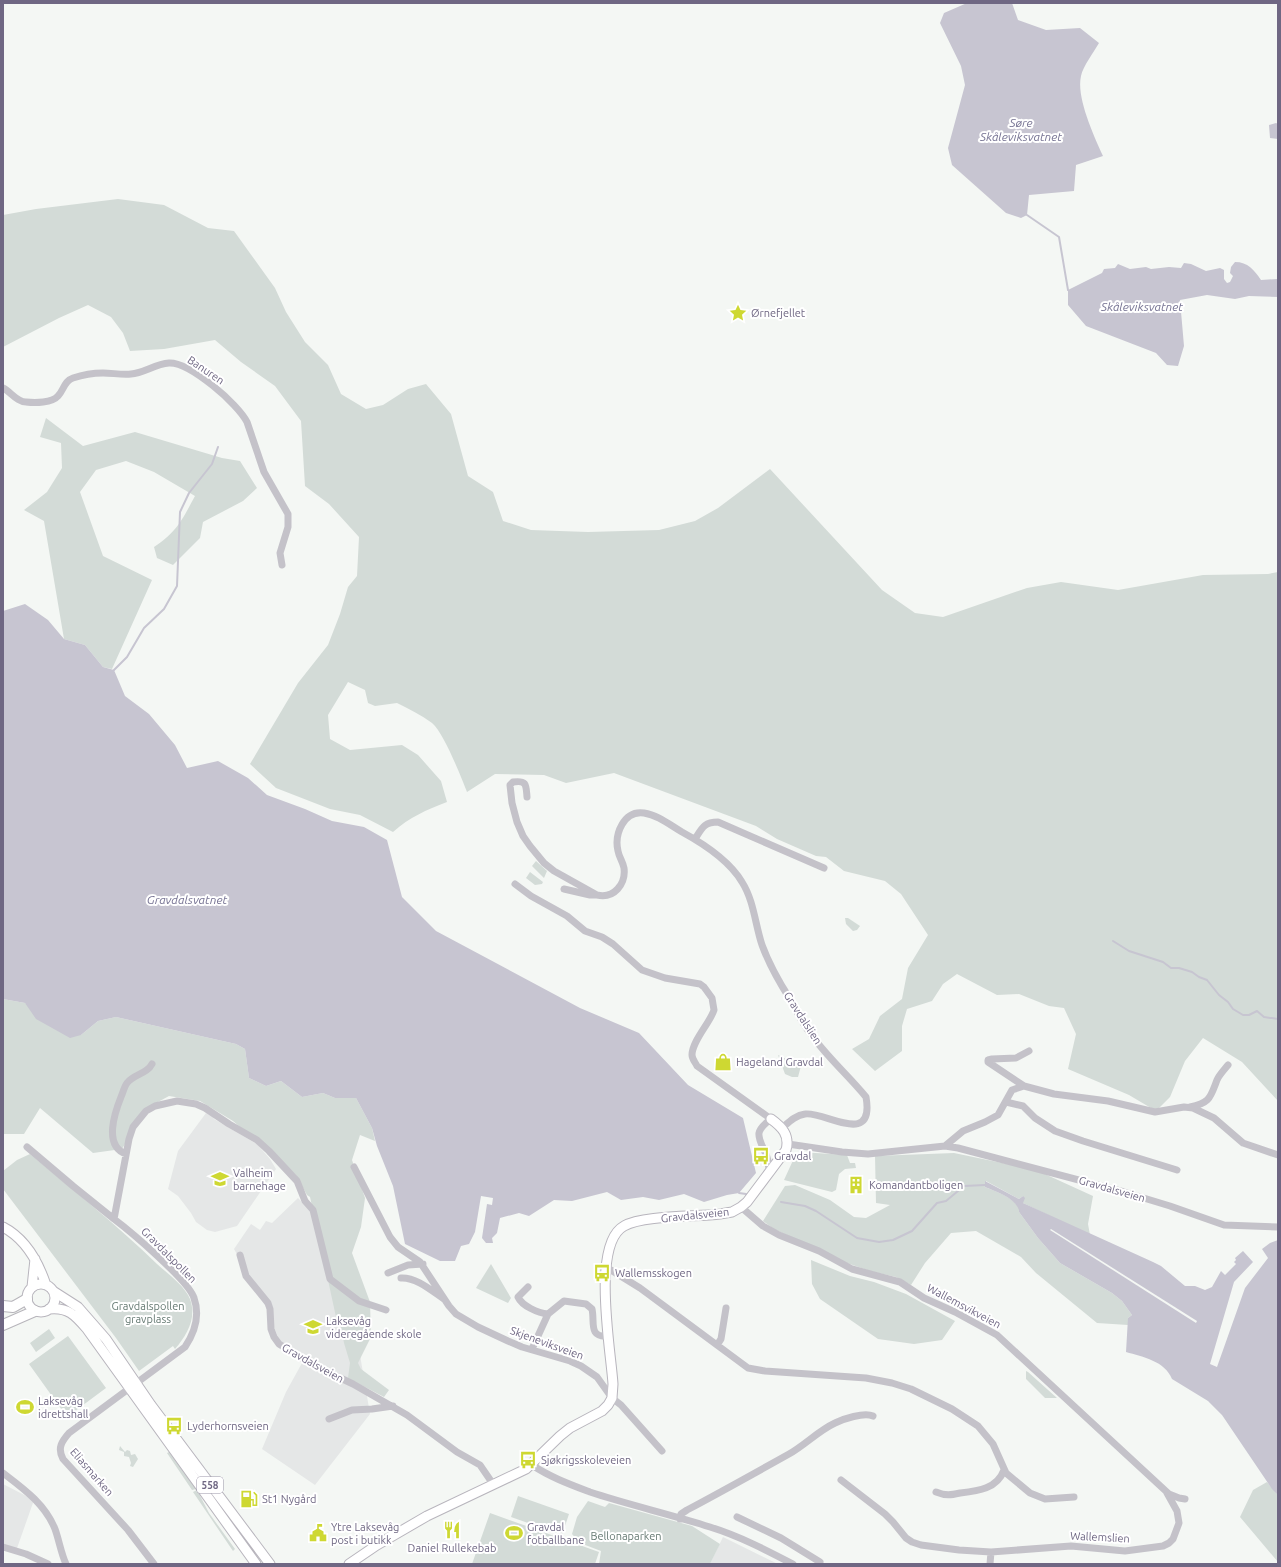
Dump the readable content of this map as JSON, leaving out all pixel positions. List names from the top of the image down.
{
  "streets": {
    "main road": ["Gravdalsveien", "558"],
    "street": [
      "Banuren",
      "Gravdalslien",
      "Gravdalspollen",
      "Wallemsvikveien",
      "Skjeneviksveien",
      "Eliasmarken",
      "Wallemslien"
    ]
  },
  "crossings": [
    ["Gravdalsveien", "Wallemsvikveien"],
    ["Gravdalsveien", "Skjeneviksveien"],
    ["Gravdalspollen", "Eliasmarken"],
    ["Gravdalspollen", "558"],
    ["Wallemsvikveien", "Wallemslien"],
    ["Eliasmarken", "558"]
  ],
  "water": ["Søre Skåleviksvatnet", "Skåleviksvatnet", "Gravdalsvatnet"],
  "parks": ["Gravdalspollen gravplass", "Bellonaparken"],
  "places": {
    "place": ["Ørnefjellet"],
    "shop": ["Hageland Gravdal"],
    "bus stop": [
      "Gravdal",
      "Wallemsskogen",
      "Lyderhornsveien",
      "Sjøkrigsskoleveien"
    ],
    "school or university": ["Valheim barnehage", "Laksevåg videregående skole"],
    "building": ["Komandantboligen"],
    "sports": ["Laksevåg idrettshall", "Gravdal fotballbane"],
    "fuel station": ["St1 Nygård"],
    "restaurant": ["Daniel Rullekebab"],
    "public building": ["Ytre Laksevåg post i butikk"]
  }
}
